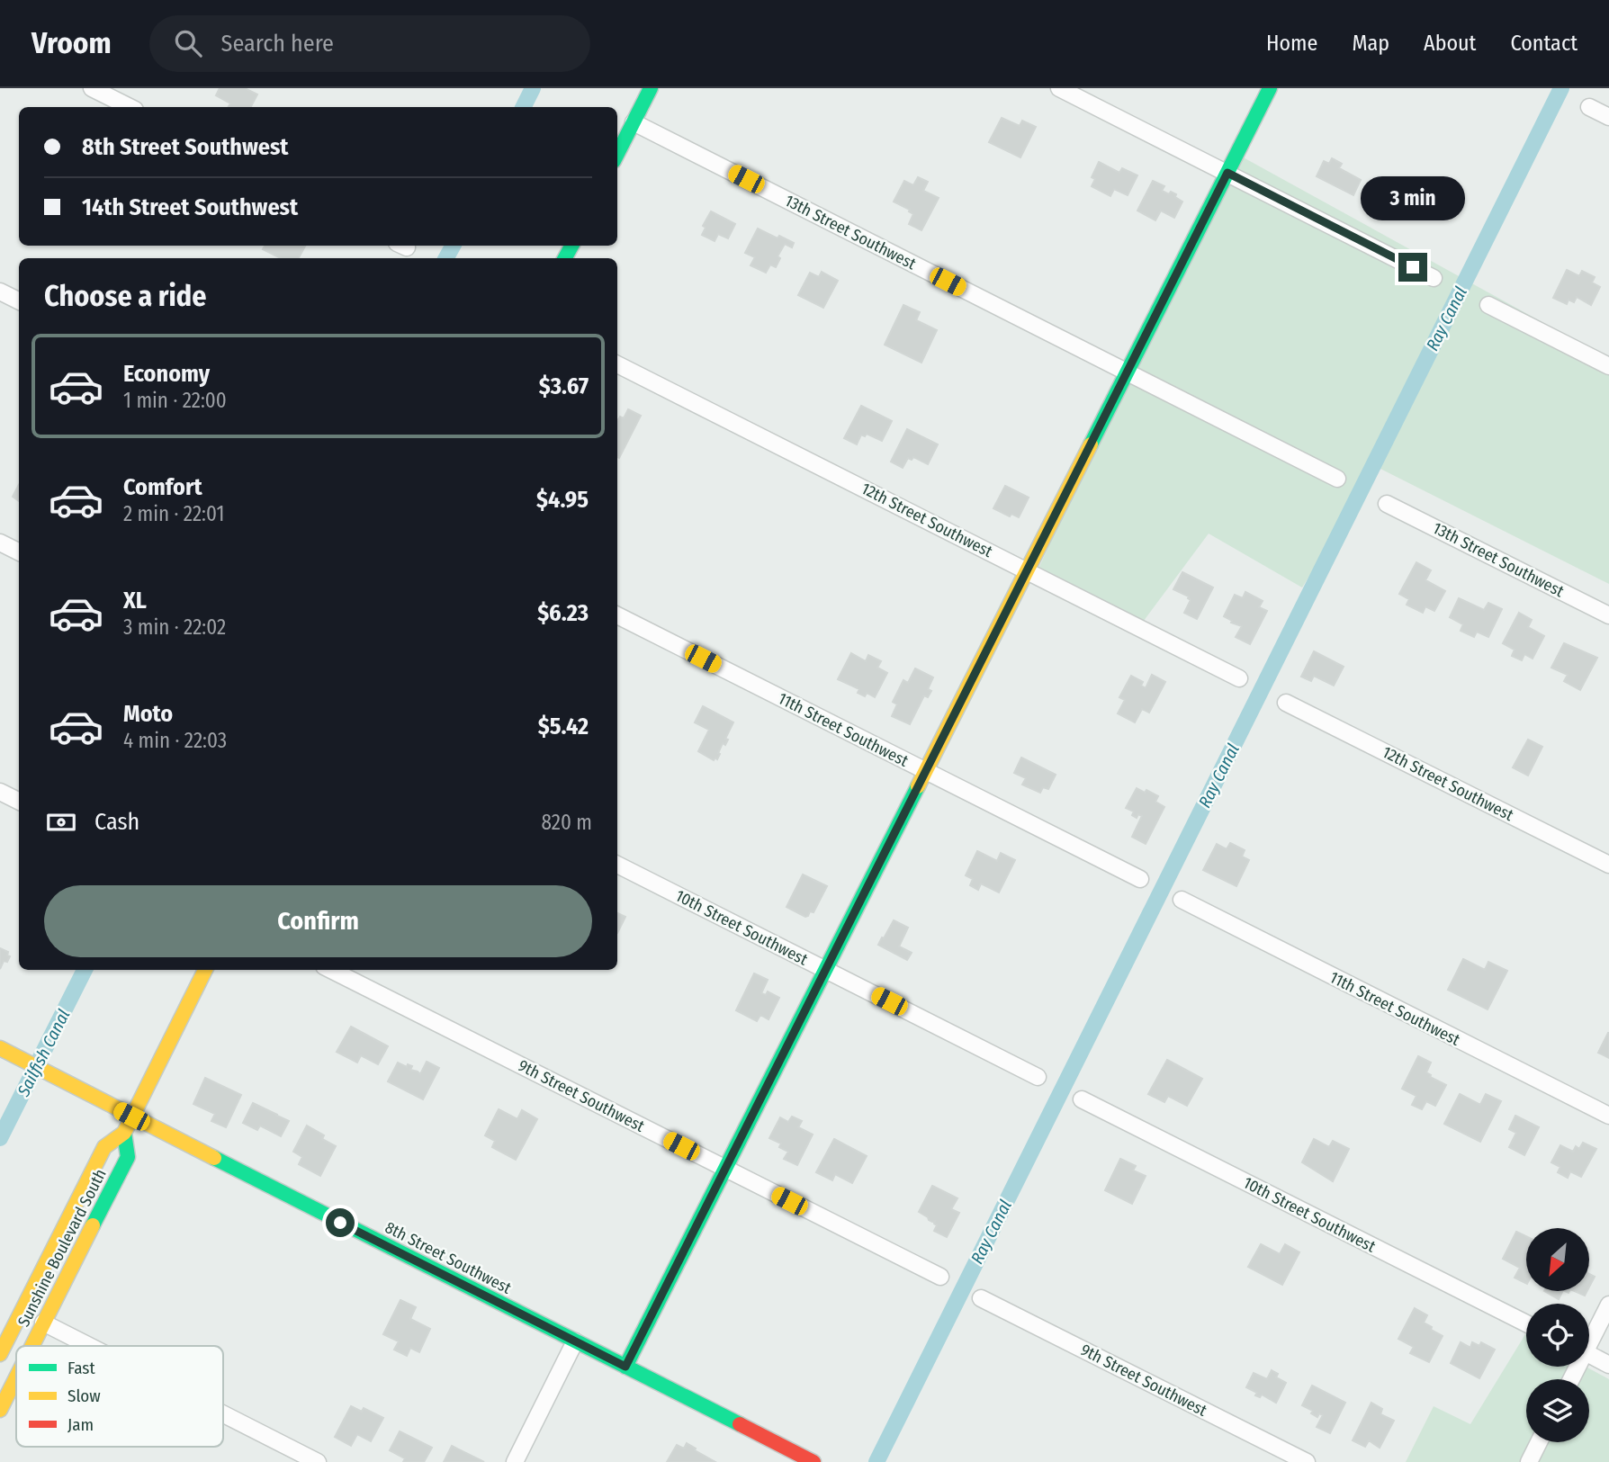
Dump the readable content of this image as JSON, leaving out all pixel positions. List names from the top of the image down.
{
  "streets": {
    "street": [
      "13th Street Southwest",
      "12th Street Southwest",
      "11th Street Southwest",
      "10th Street Southwest",
      "9th Street Southwest",
      "Sunshine Boulevard South",
      "8th Street Southwest"
    ]
  },
  "crossings": [
    ["Sunshine Boulevard South", "8th Street Southwest"]
  ],
  "water": ["Ray Canal", "Sailfish Canal"],
  "legend": ["Fast", "Slow", "Jam"],
  "north": "bottom left",
  "page": {
    "header": "Vroom",
    "search": "Search here",
    "nav": [
      "Home",
      "Map",
      "About",
      "Contact"
    ],
    "banner": ["8th Street Southwest", "14th Street Southwest"],
    "bubble": "3 min",
    "heading": "Choose a ride",
    "list": [
      {
        "name": "Economy",
        "note": "1 min · 22:00",
        "value": "$3.67"
      },
      {
        "name": "Comfort",
        "note": "2 min · 22:01",
        "value": "$4.95"
      },
      {
        "name": "XL",
        "note": "3 min · 22:02",
        "value": "$6.23"
      },
      {
        "name": "Moto",
        "note": "4 min · 22:03",
        "value": "$5.42"
      }
    ],
    "pay": ["Cash", "820 m"],
    "buttons": "Confirm"
  }
}
